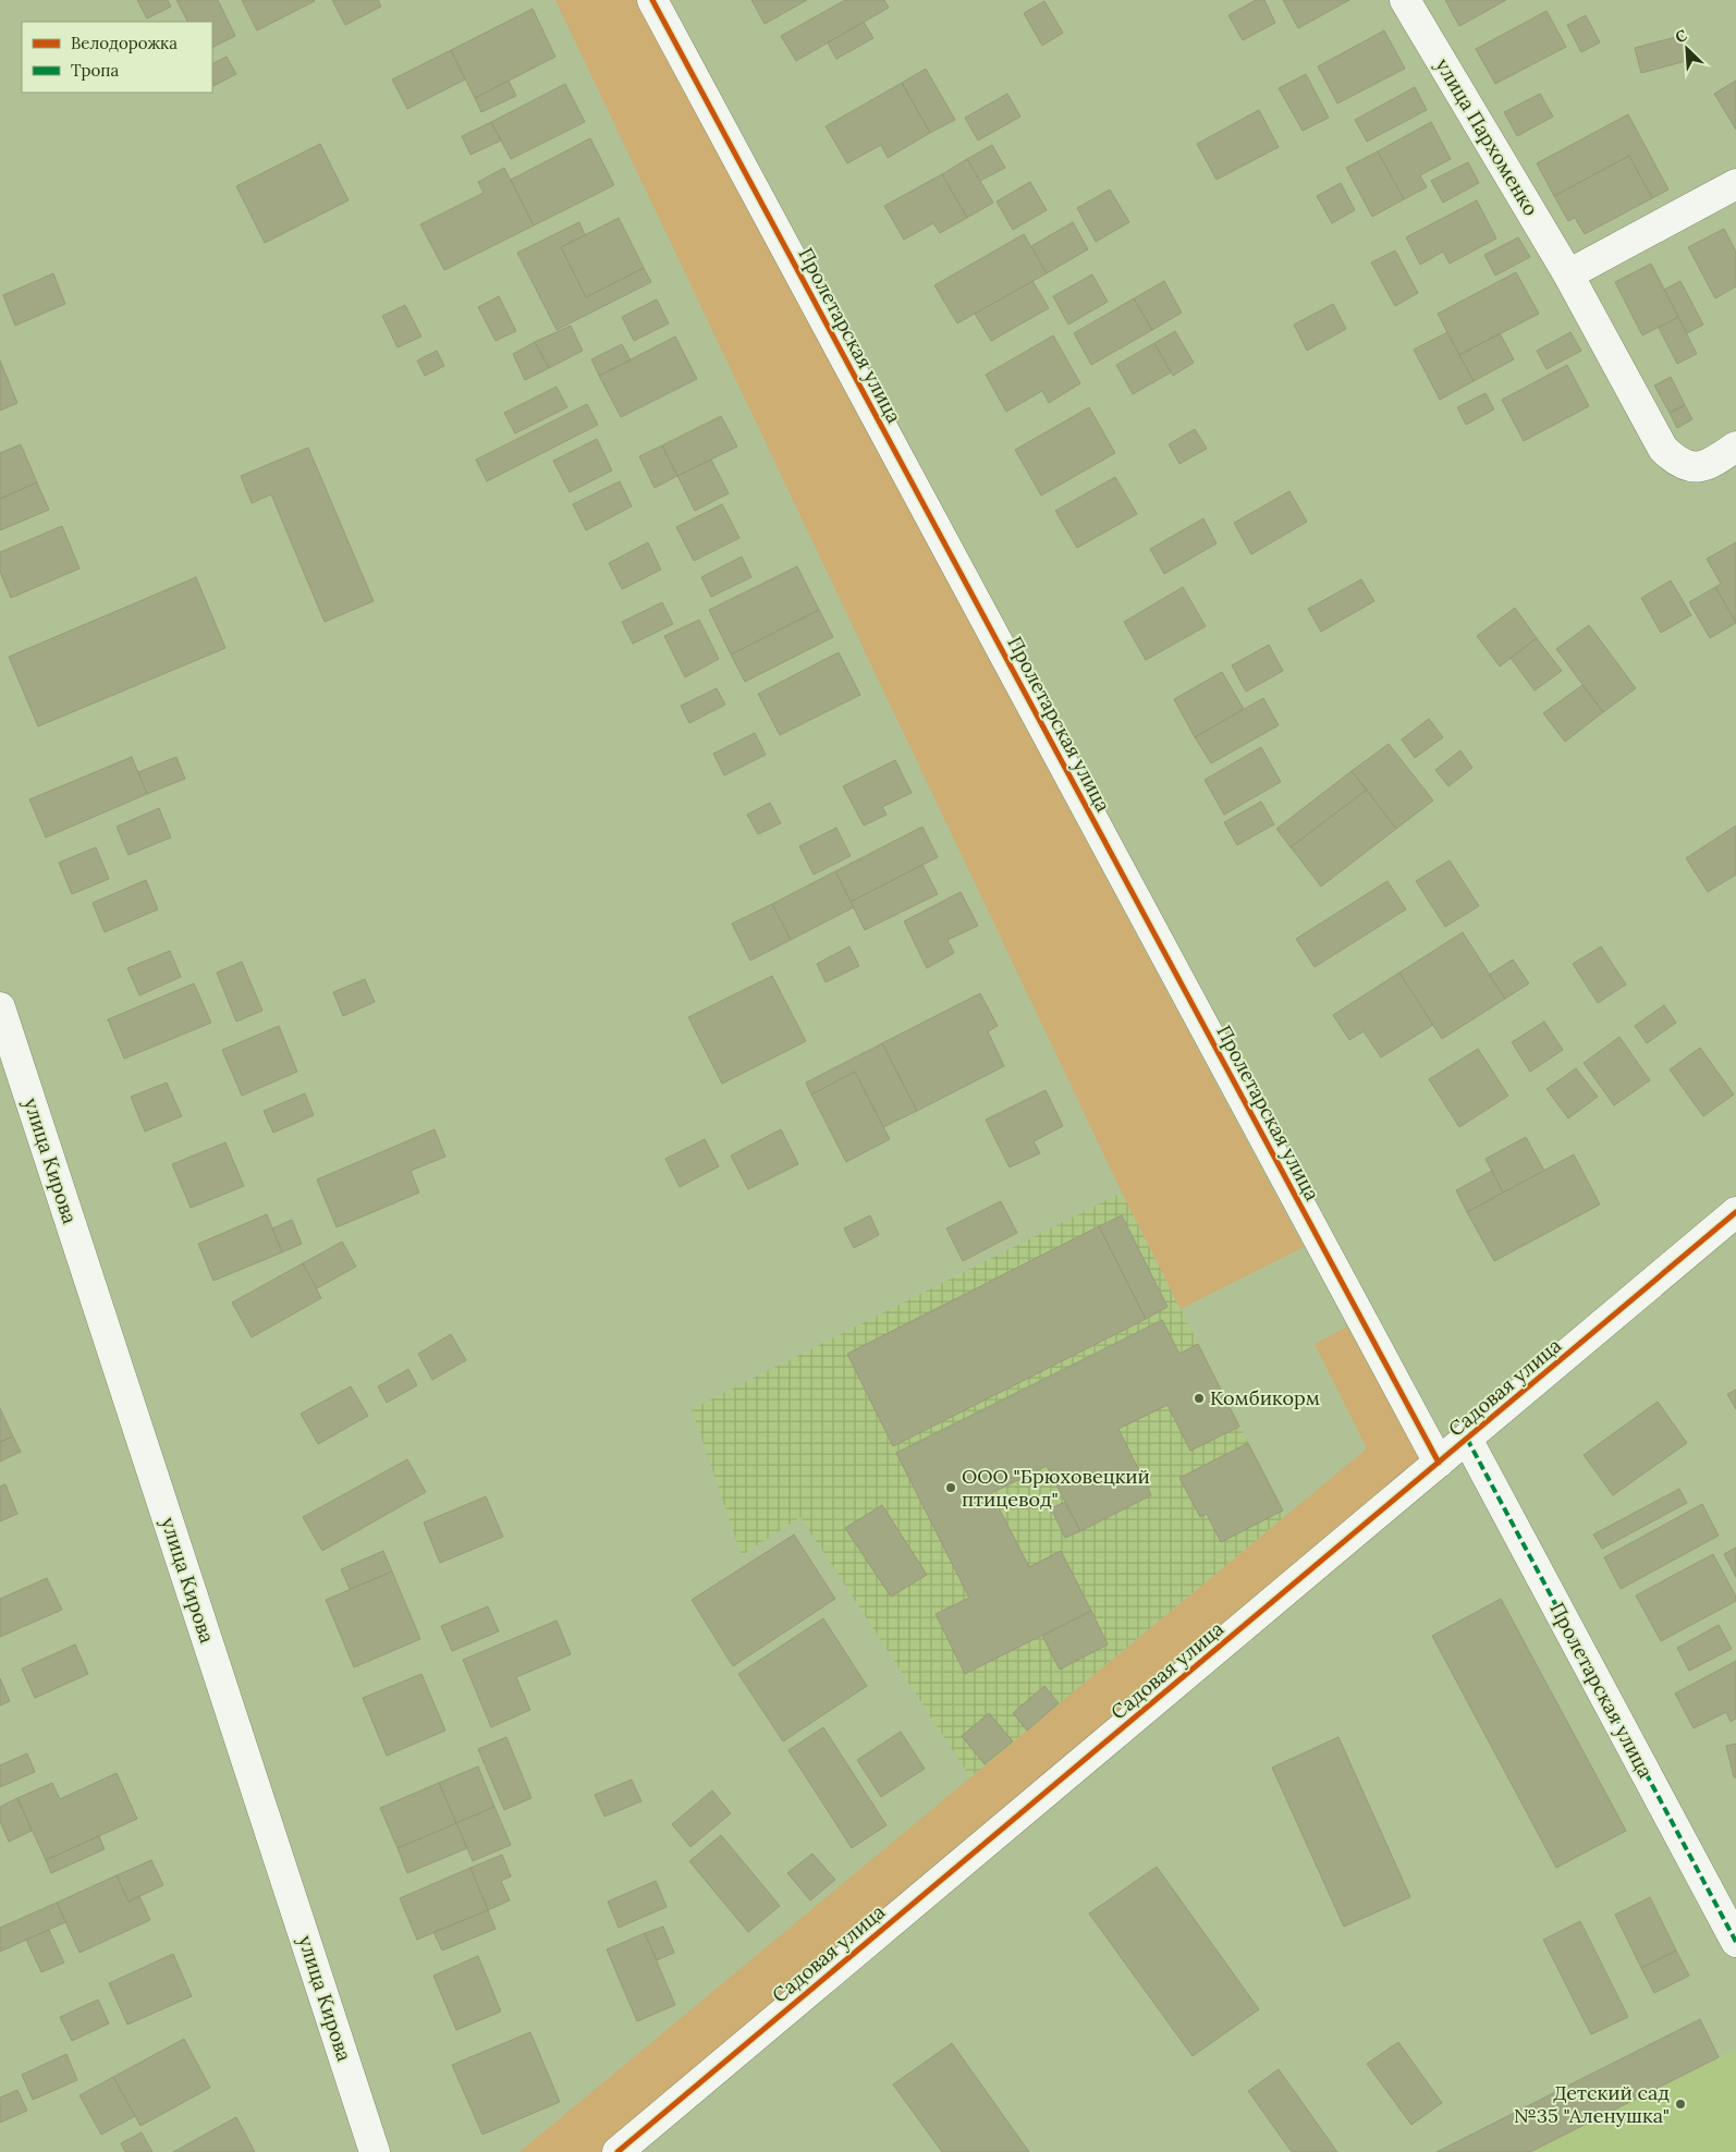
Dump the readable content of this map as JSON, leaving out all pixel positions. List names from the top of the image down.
{
  "streets": {
    "street": [
      "улица Пархоменко",
      "Пролетарская улица",
      "улица Кирова",
      "Садовая улица"
    ]
  },
  "crossings": [
    ["Пролетарская улица", "Садовая улица"]
  ],
  "places": ["Комбикорм", "ООО \"Брюховецкий птицевод\"", "Детский сад №35 \"Аленушка\""],
  "legend": ["Велодорожка", "Тропа"],
  "north": "top left"
}
